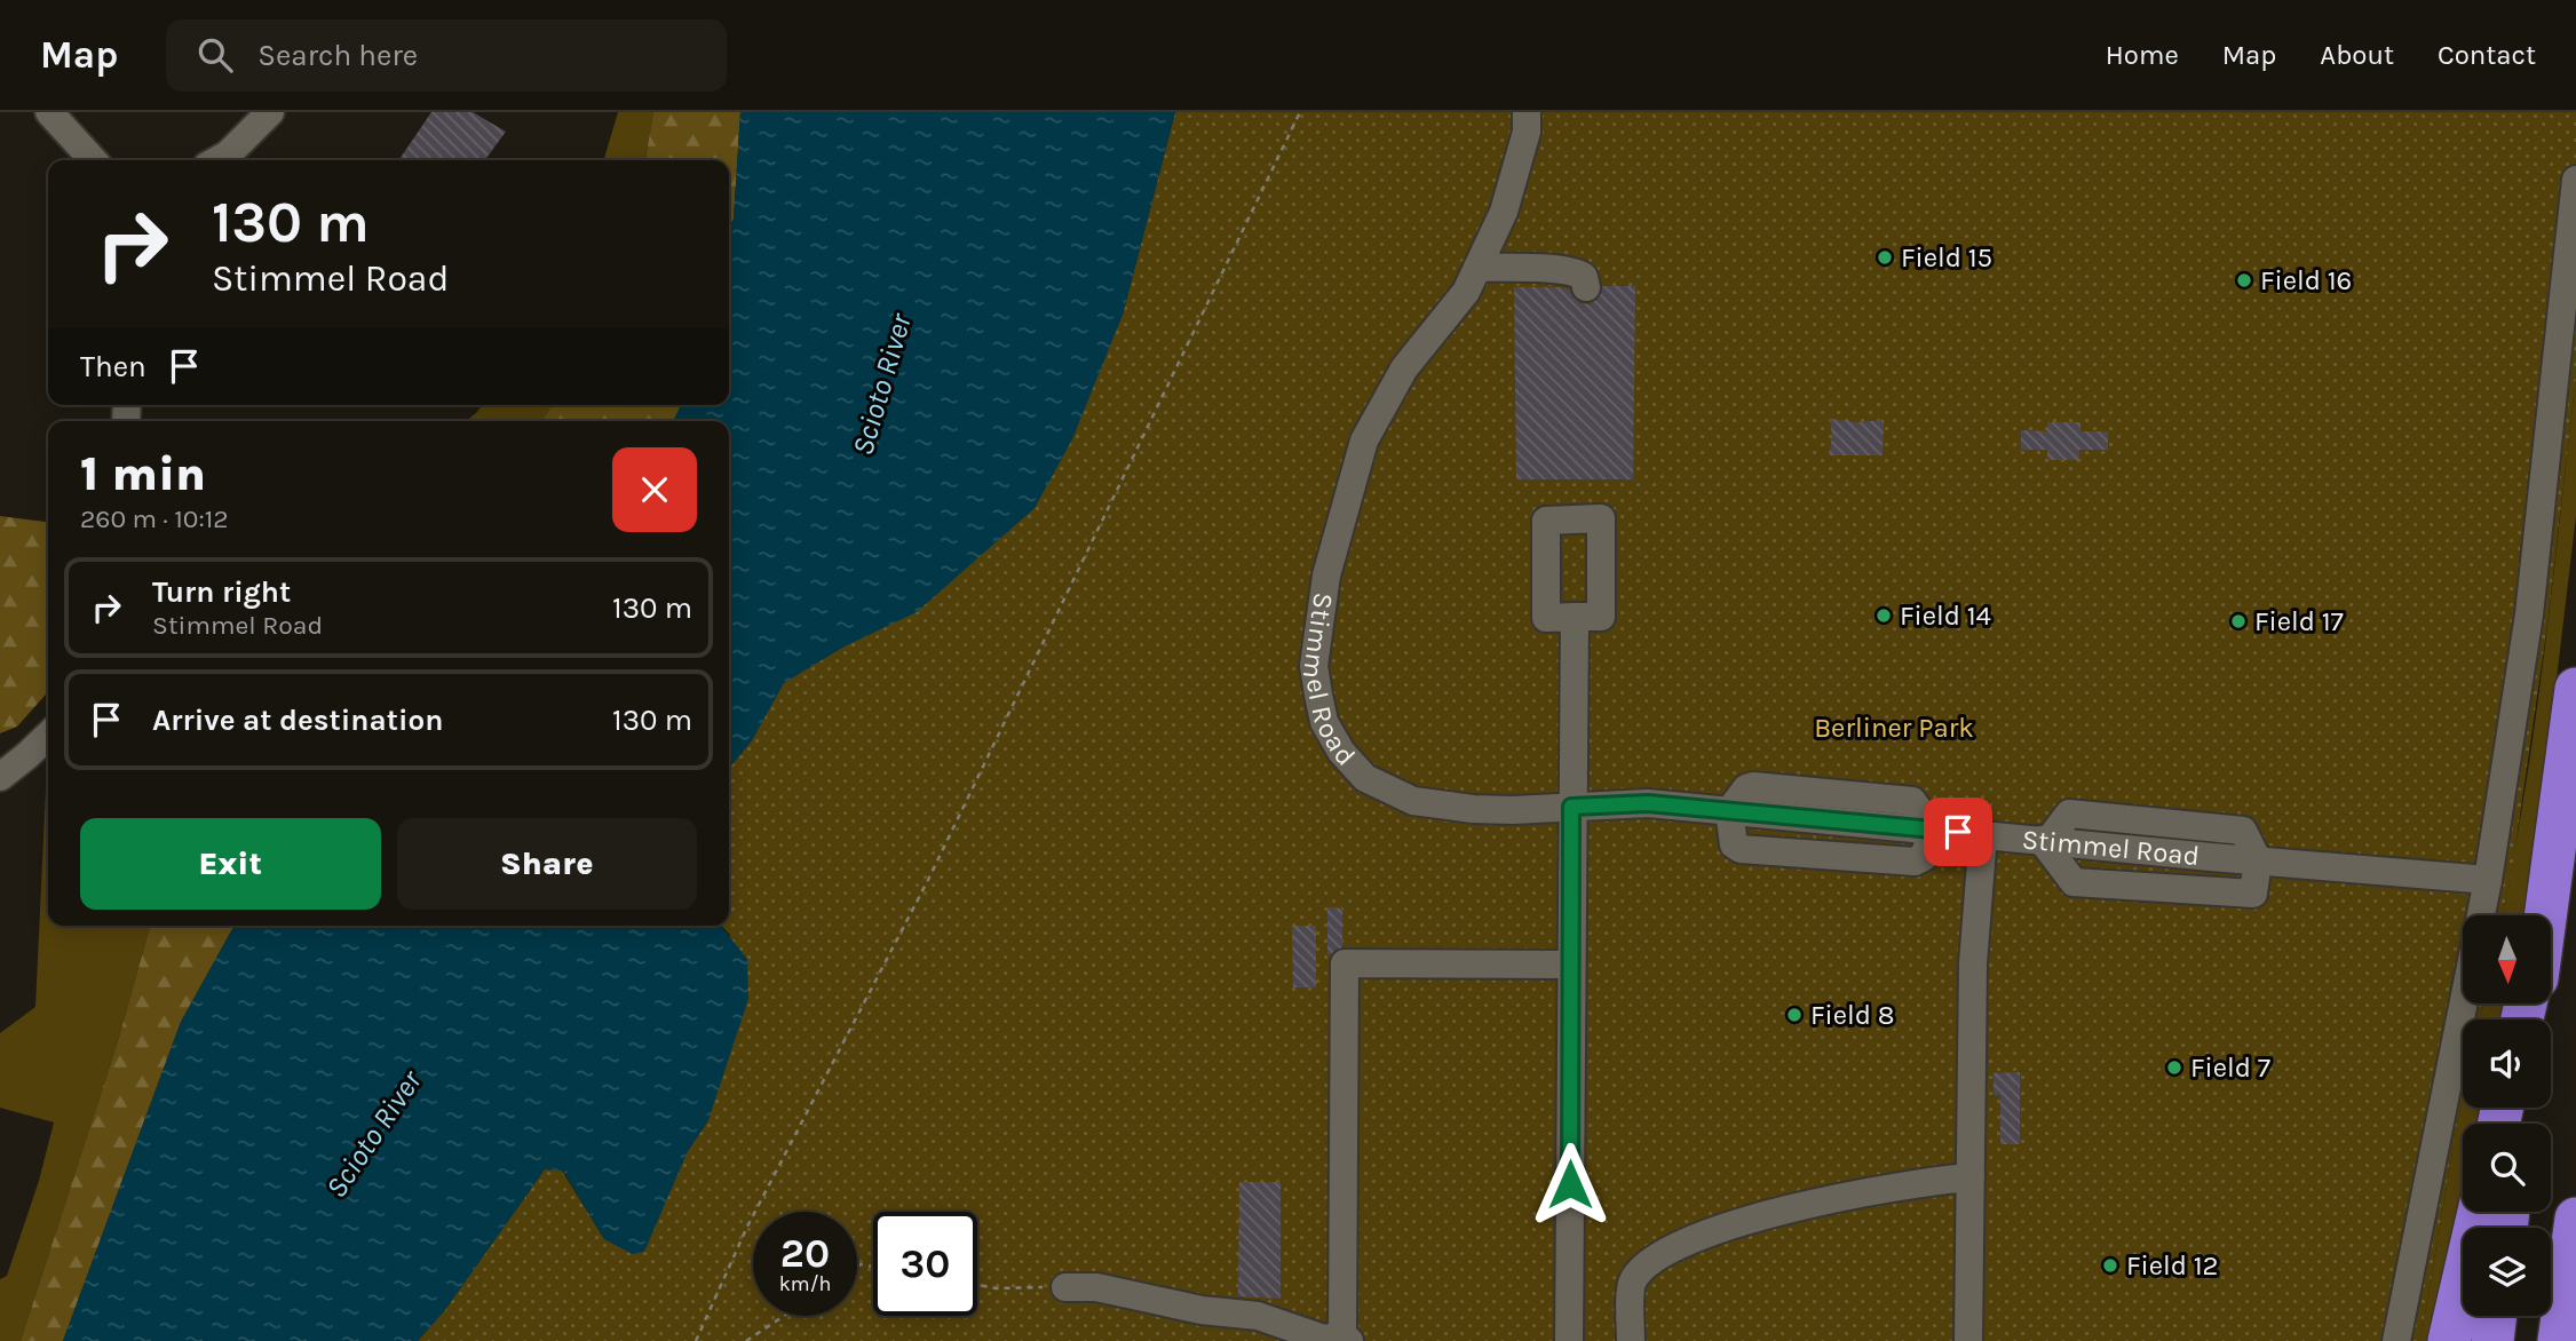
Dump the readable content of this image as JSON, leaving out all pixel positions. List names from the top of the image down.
{
  "streets": {
    "street": ["Stimmel Road"]
  },
  "water": ["Scioto River"],
  "parks": ["Berliner Park"],
  "places": [
    "Field 15",
    "Field 16",
    "Field 14",
    "Field 17",
    "Field 8",
    "Field 7",
    "Field 12"
  ],
  "north": "bottom",
  "page": {
    "header": "Map",
    "search": "Search here",
    "nav": [
      "Home",
      "Map",
      "About",
      "Contact"
    ],
    "turn": ["130 m", "Stimmel Road"],
    "then": "Then",
    "heading": ["1 min", "260 m · 10:12"],
    "list": [
      {
        "name": "Turn right",
        "note": "Stimmel Road",
        "value": "130 m"
      },
      {
        "name": "Arrive at destination",
        "value": "130 m"
      }
    ],
    "buttons": ["Exit", "Share"],
    "speed": "20 km/h",
    "limit": "30"
  }
}
